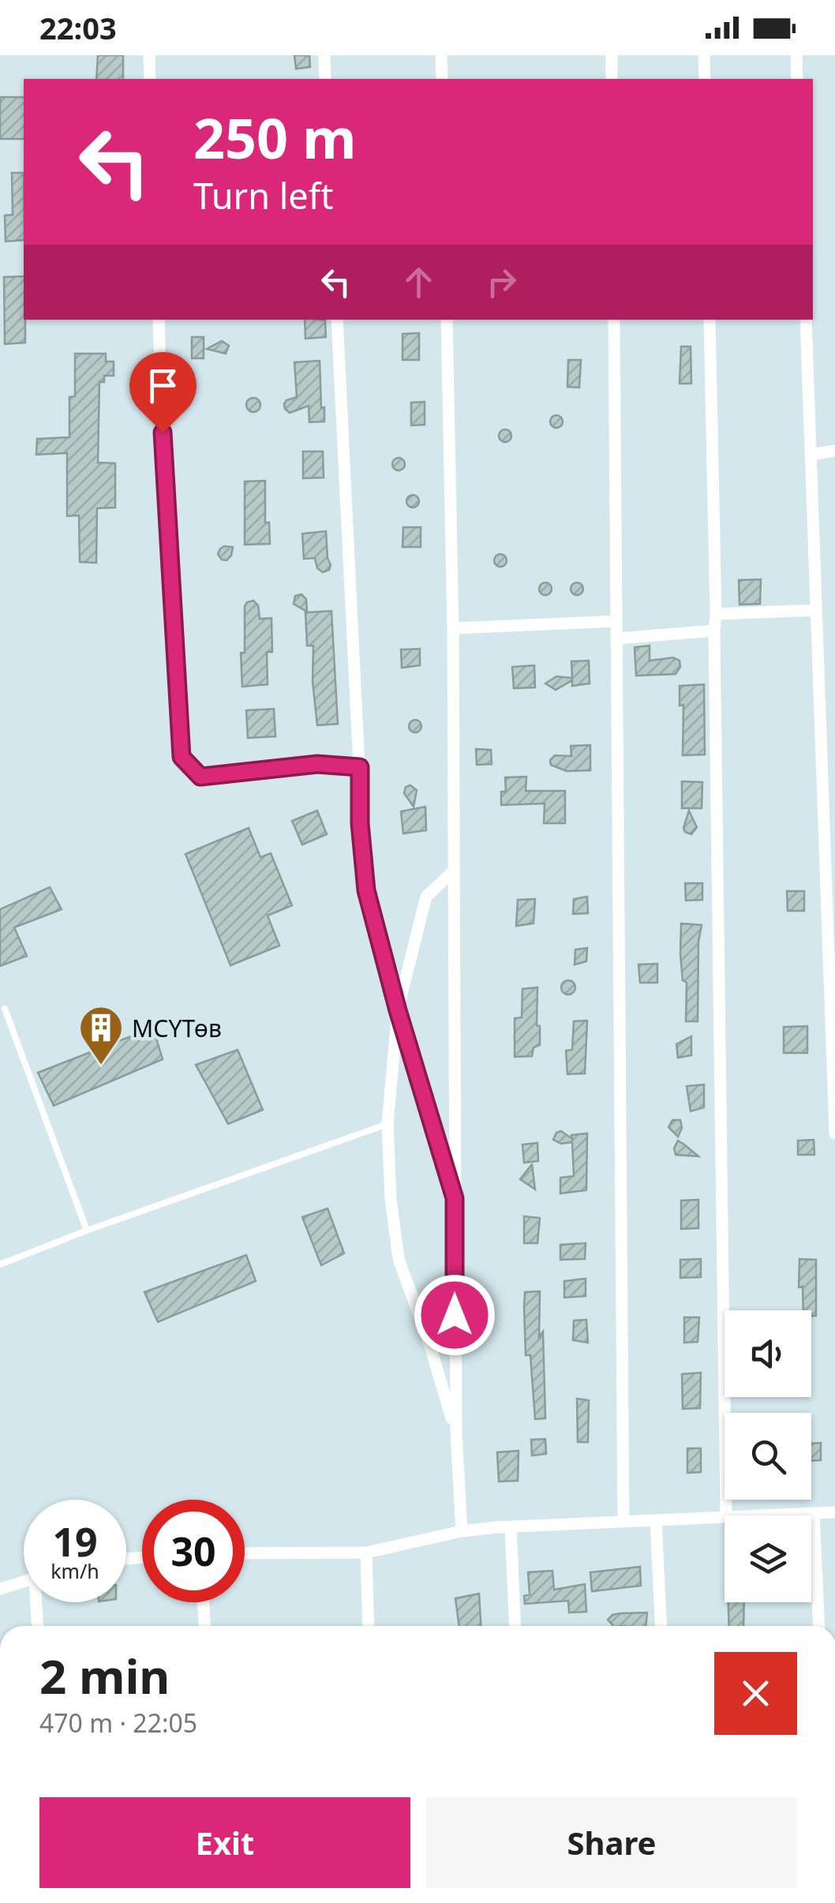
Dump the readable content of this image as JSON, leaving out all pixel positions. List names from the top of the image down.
{
  "places": {
    "building": ["МСҮТөв"]
  },
  "page": {
    "status": "22:03",
    "turn": ["250 m", "Turn left"],
    "speed": "19 km/h",
    "limit": "30",
    "heading": ["2 min", "470 m · 22:05"],
    "buttons": ["Exit", "Share"]
  }
}
